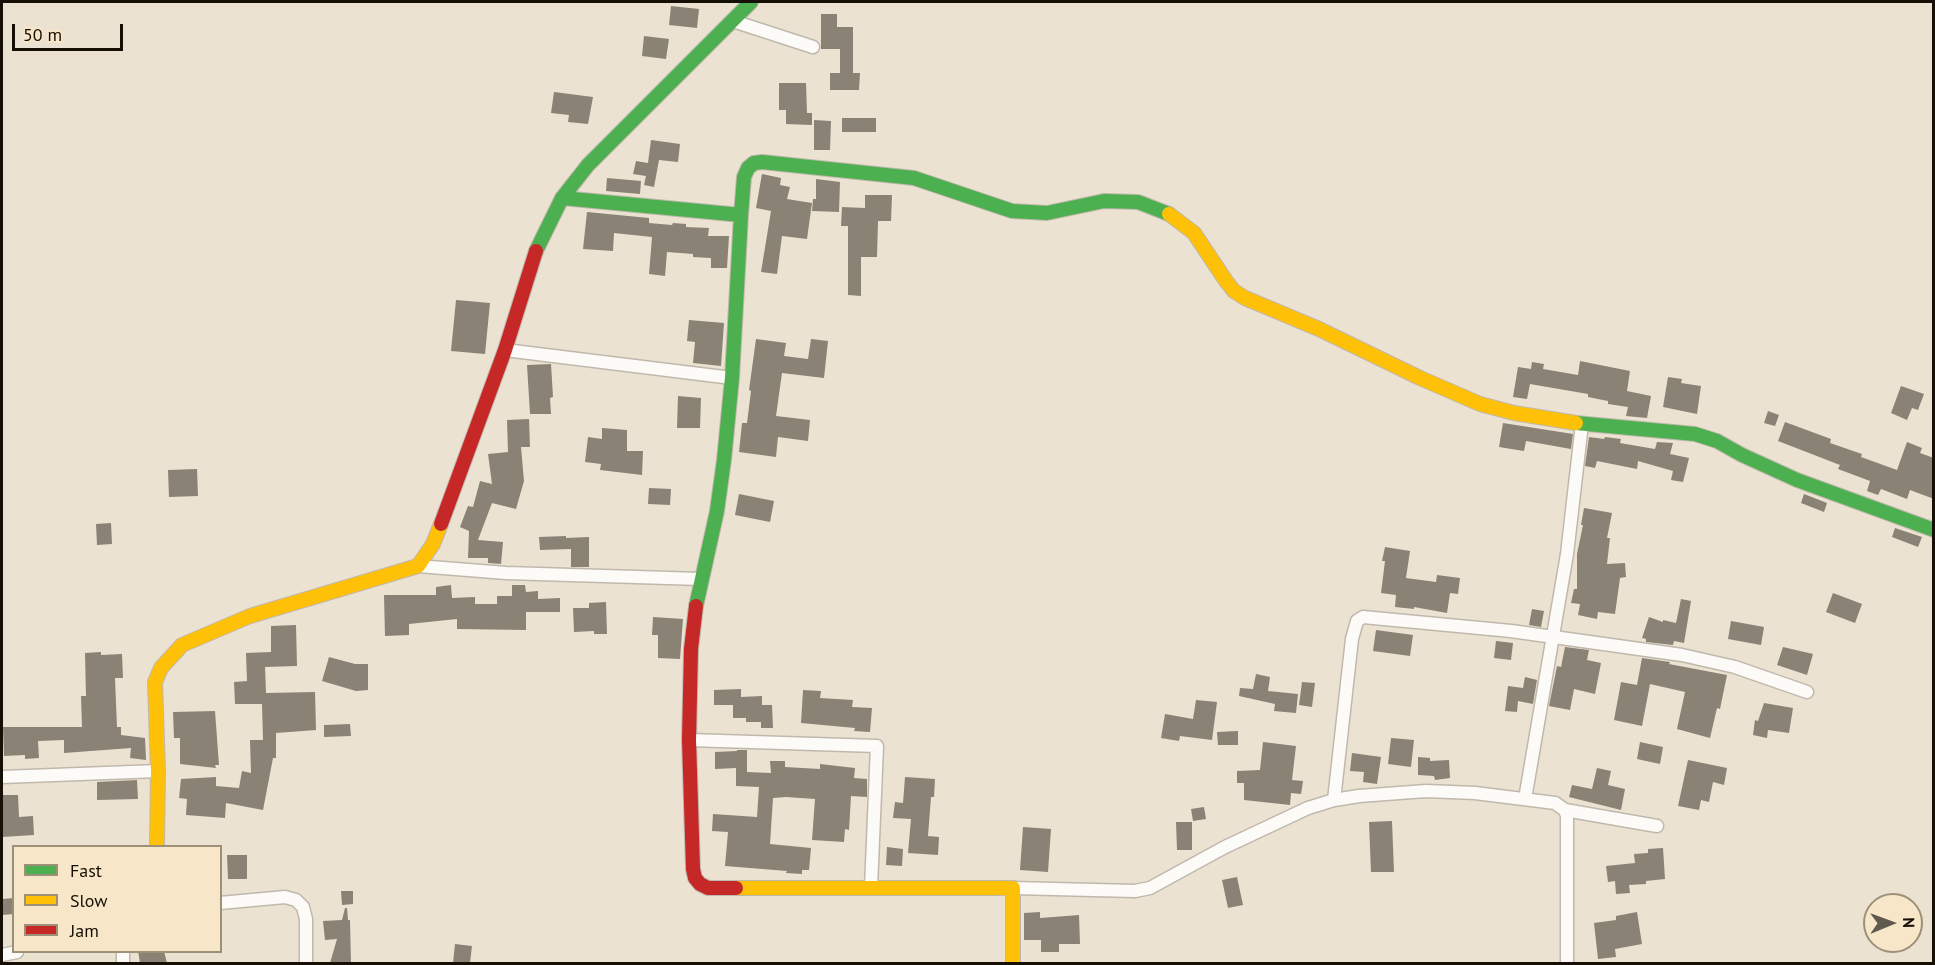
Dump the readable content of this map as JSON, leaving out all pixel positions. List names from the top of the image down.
{
  "legend": ["Fast", "Slow", "Jam"],
  "scale_bar": "50 m",
  "north": "right"
}
